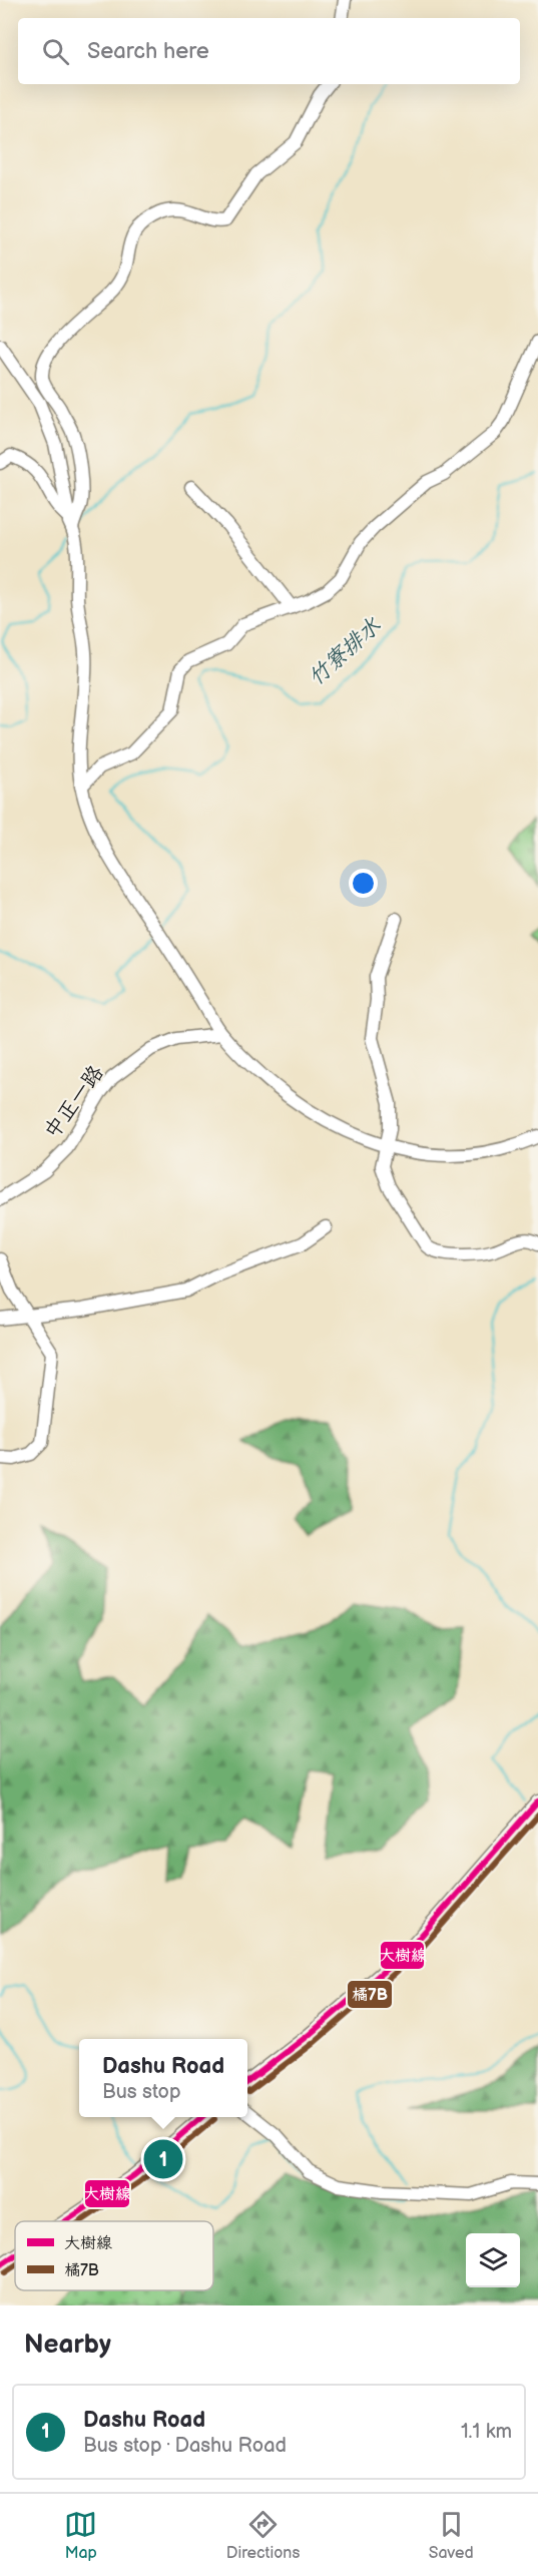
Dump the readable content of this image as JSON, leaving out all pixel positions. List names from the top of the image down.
{
  "streets": {
    "street": ["中正一路"]
  },
  "water": ["竹寮排水"],
  "lines": ["transit line 大樹線", "transit line 橘7B"],
  "legend": ["大樹線", "橘7B"],
  "page": {
    "search": "Search here",
    "popup": ["Dashu Road", "Bus stop"],
    "pins": "1",
    "heading": "Nearby",
    "list": [
      {
        "mark": "1",
        "name": "Dashu Road",
        "note": "Bus stop · Dashu Road",
        "value": "1.1 km"
      }
    ],
    "nav": ["Map", "Directions", "Saved"]
  }
}
